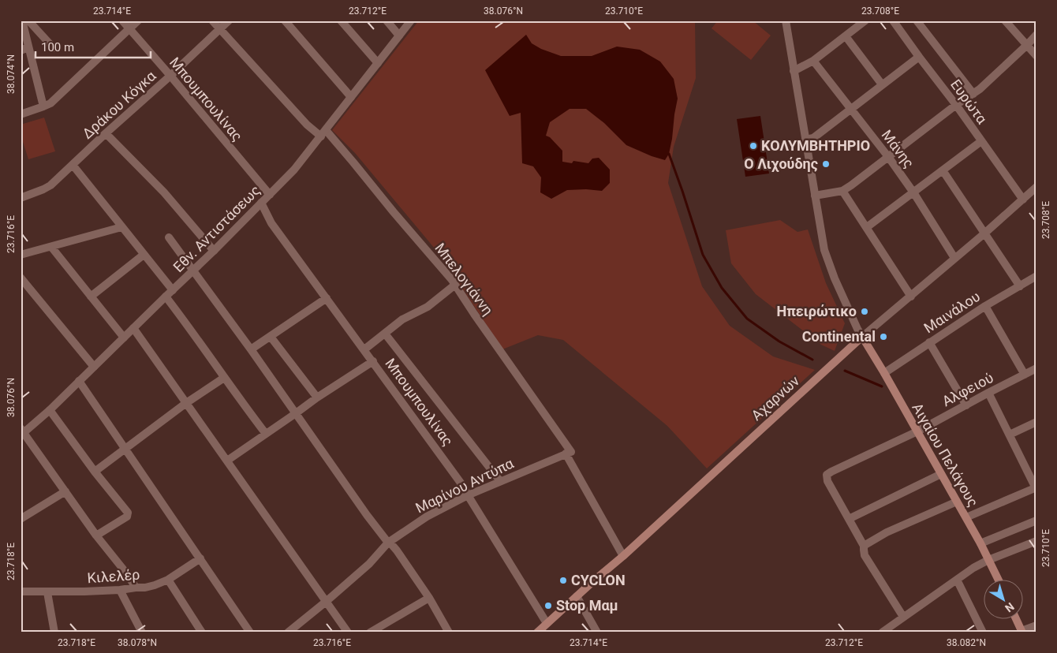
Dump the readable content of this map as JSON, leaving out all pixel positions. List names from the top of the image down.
{
  "streets": {
    "main road": ["Αχαρνών", "Αιγαίου Πελάγους"],
    "street": [
      "Μπουμπουλίνας",
      "Ευρώτα",
      "Δράκου Κόγκα",
      "Μάνης",
      "Εθν. Αντιστάσεως",
      "Μπελογιάννη",
      "Μαινάλου",
      "Αλφειού",
      "Μαρίνου Αντύπα",
      "Κιλελέρ"
    ]
  },
  "crossings": [
    ["Μπουμπουλίνας", "Δράκου Κόγκα"],
    ["Μπουμπουλίνας", "Εθν. Αντιστάσεως"],
    ["Μπουμπουλίνας", "Αχαρνών"],
    ["Μπουμπουλίνας", "Μαρίνου Αντύπα"],
    ["Ευρώτα", "Αχαρνών"],
    ["Δράκου Κόγκα", "Μπελογιάννη"],
    ["Μάνης", "Αχαρνών"],
    ["Εθν. Αντιστάσεως", "Μπελογιάννη"],
    ["Μπελογιάννη", "Αχαρνών"],
    ["Μπελογιάννη", "Μαρίνου Αντύπα"],
    ["Μαινάλου", "Αιγαίου Πελάγους"],
    ["Αλφειού", "Αιγαίου Πελάγους"],
    ["Αχαρνών", "Αιγαίου Πελάγους"]
  ],
  "places": [
    "ΚΟΛΥΜΒΗΤΗΡΙΟ",
    "Ο Λιχούδης",
    "Ηπειρώτικο",
    "Continental",
    "CYCLON",
    "Stop Μαμ"
  ],
  "scale_bar": "100 m",
  "north": "bottom right",
  "coordinates": [
    "23.714°E",
    "23.712°E",
    "38.076°N",
    "23.710°E",
    "23.708°E",
    "38.074°N",
    "23.716°E",
    "23.718°E",
    "38.078°N",
    "38.082°N"
  ]
}
